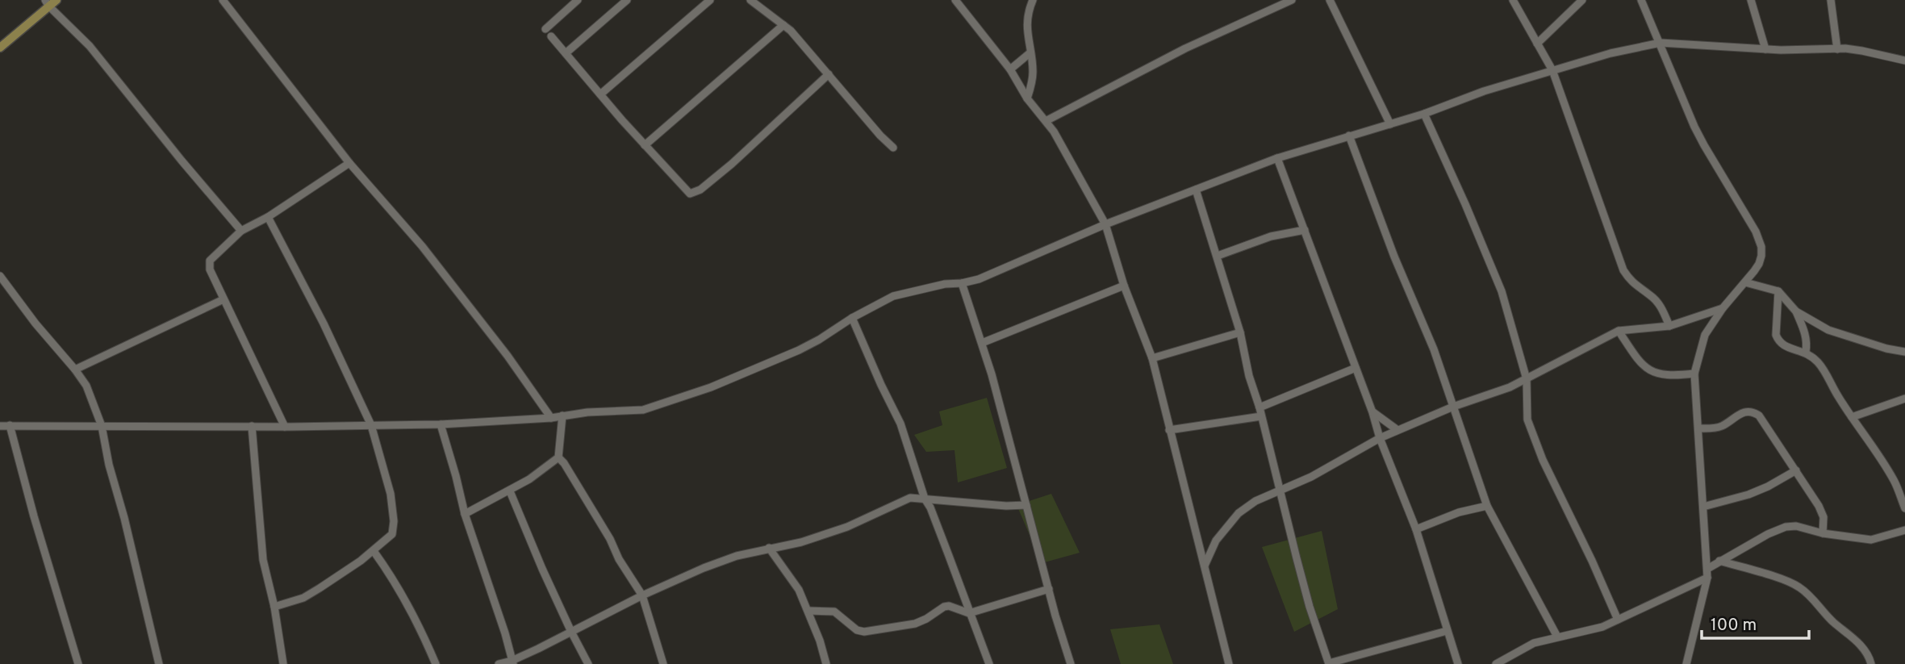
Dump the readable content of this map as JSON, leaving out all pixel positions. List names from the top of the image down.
{
  "scale_bar": "100 m"
}
